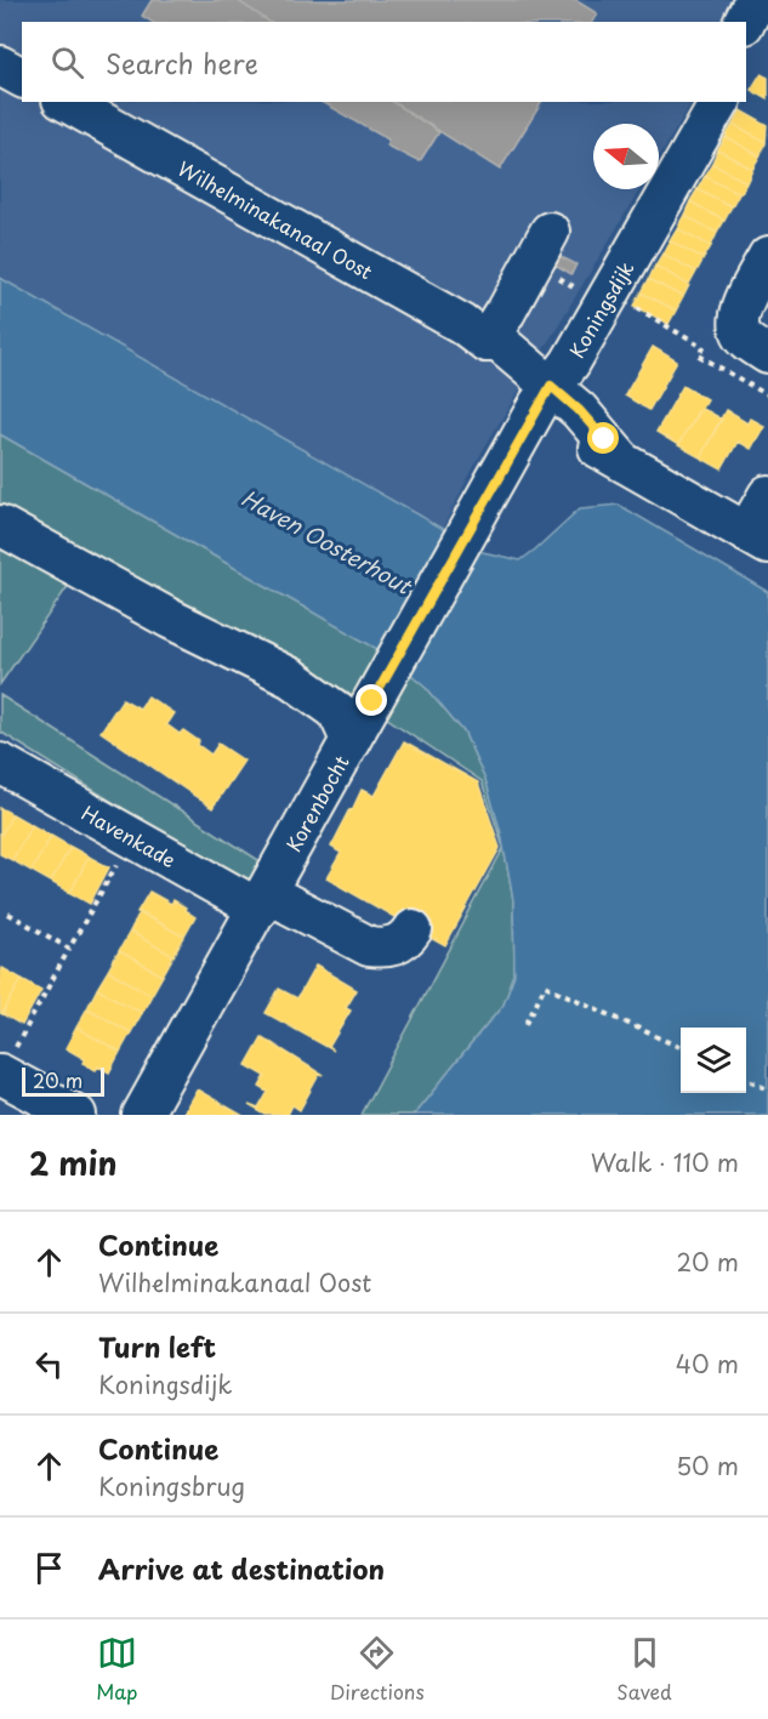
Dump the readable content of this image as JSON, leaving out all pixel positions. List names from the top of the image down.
{
  "streets": {
    "street": [
      "Wilhelminakanaal Oost",
      "Koningsdijk",
      "Korenbocht",
      "Havenkade"
    ]
  },
  "crossings": [
    ["Wilhelminakanaal Oost", "Koningsdijk"],
    ["Koningsdijk", "Korenbocht"],
    ["Korenbocht", "Havenkade"]
  ],
  "water": ["Haven Oosterhout"],
  "scale_bar": "20 m",
  "north": "left",
  "page": {
    "search": "Search here",
    "scale": "20 m",
    "heading": ["2 min", "Walk · 110 m"],
    "list": [
      ["Continue", "Wilhelminakanaal Oost", "20 m"],
      ["Turn left", "Koningsdijk", "40 m"],
      ["Continue", "Koningsbrug", "50 m"],
      "Arrive at destination"
    ],
    "nav": ["Map", "Directions", "Saved"]
  }
}
